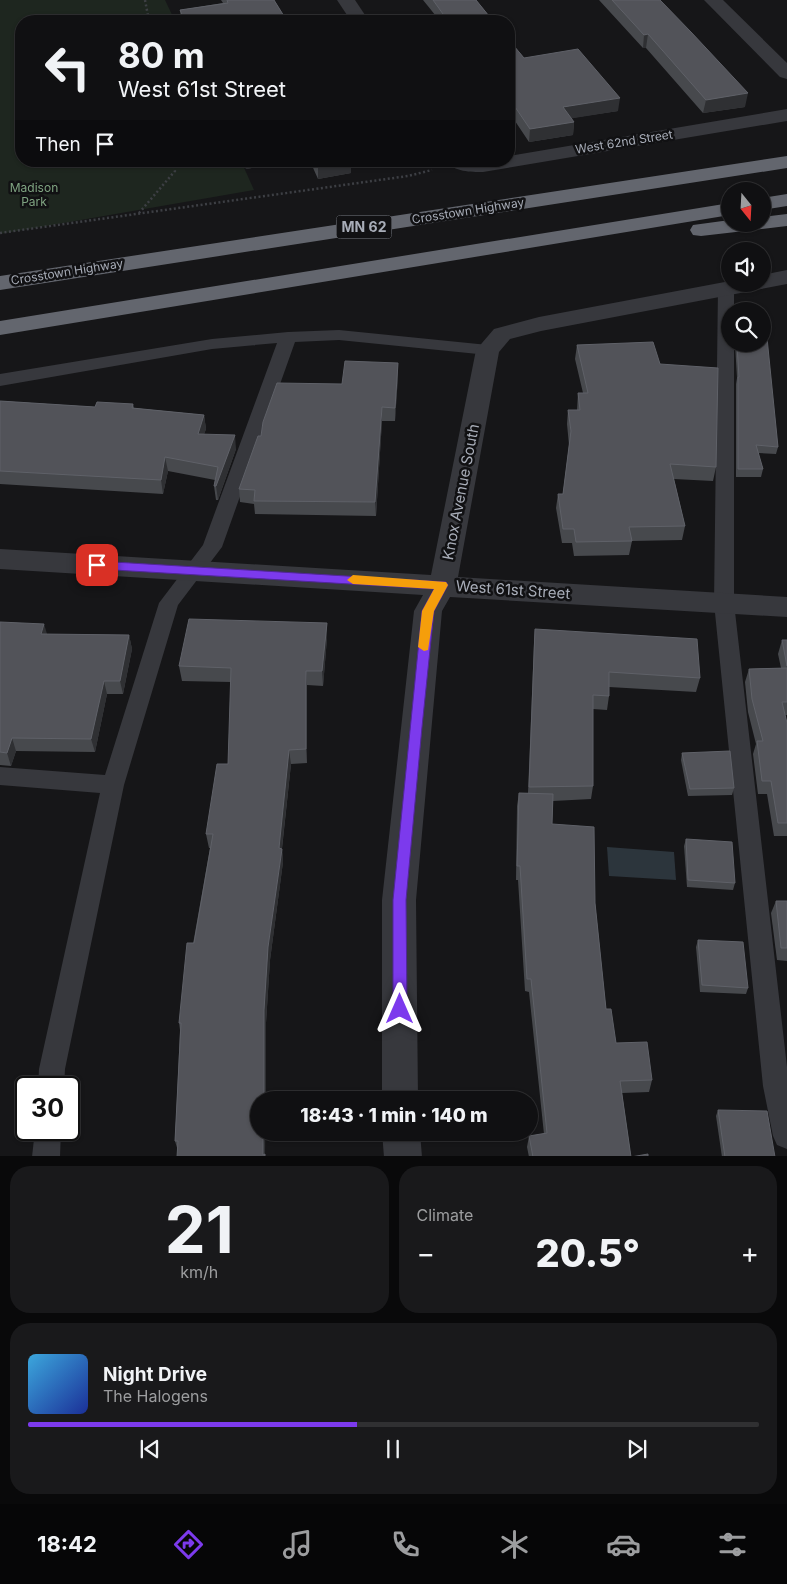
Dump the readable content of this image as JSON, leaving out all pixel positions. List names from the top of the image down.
{
  "streets": {
    "highway": ["Crosstown Highway", "MN 62"],
    "street": ["West 62nd Street", "Knox Avenue South", "West 61st Street"]
  },
  "crossings": [
    ["Knox Avenue South", "West 61st Street"]
  ],
  "parks": ["Madison Park"],
  "north": "bottom",
  "page": {
    "turn": ["80 m", "West 61st Street"],
    "then": "Then",
    "limit": "30",
    "trip": "18:43 · 1 min · 140 m",
    "tile": [
      ["21", "km/h"],
      "Climate"
    ],
    "heat": ["−", "20.5°", "+"],
    "song": ["Night Drive", "The Halogens"],
    "tabs": "18:42"
  }
}
